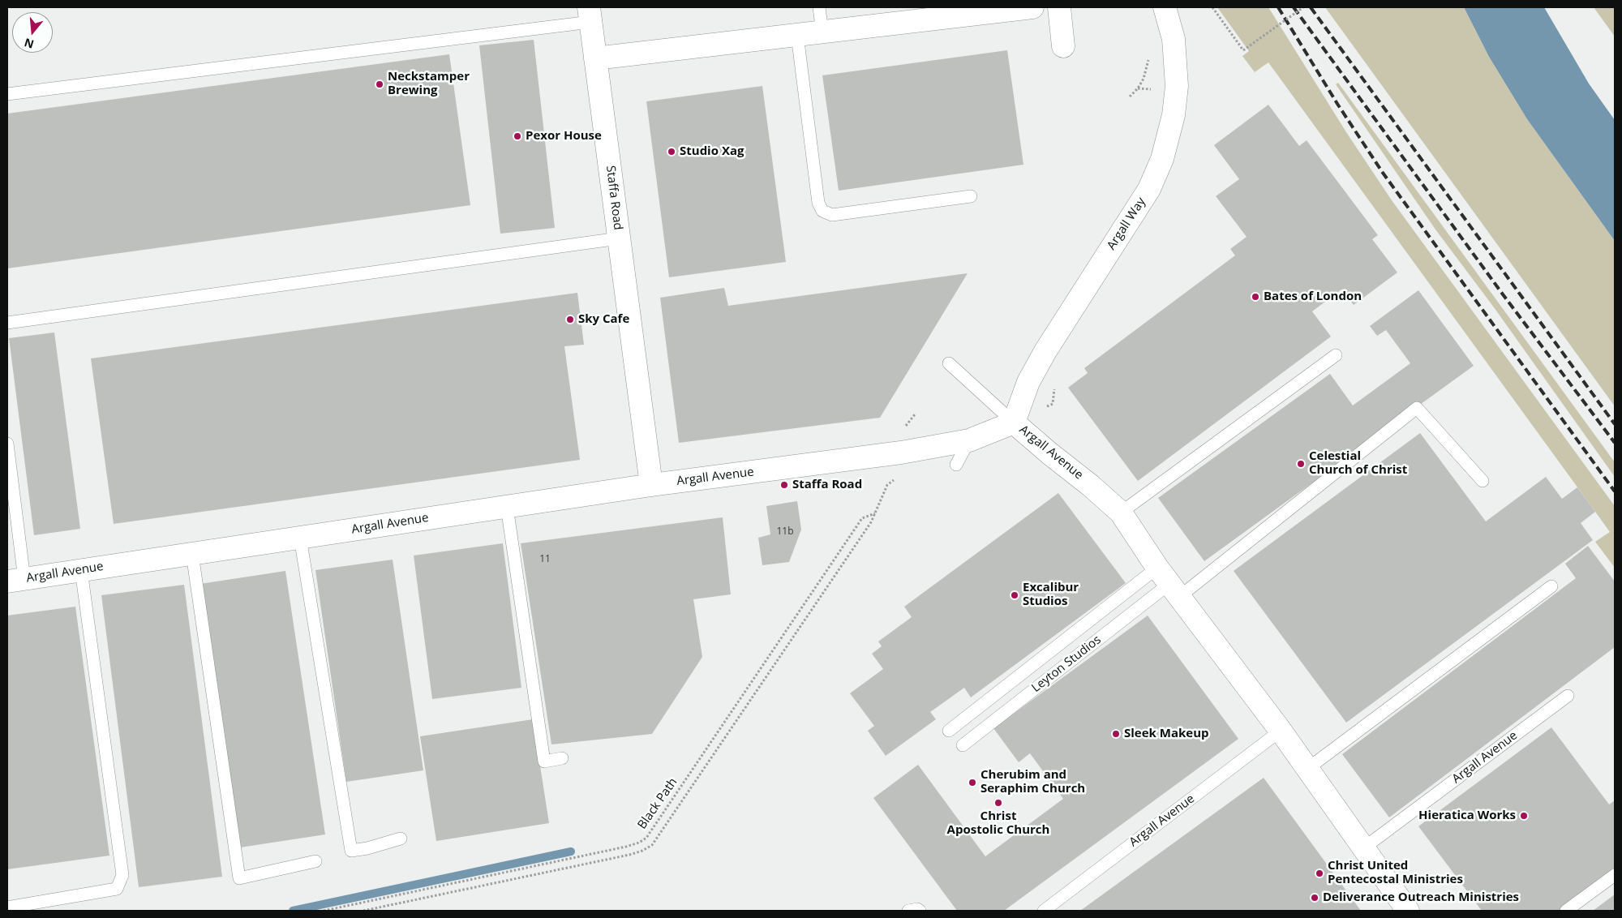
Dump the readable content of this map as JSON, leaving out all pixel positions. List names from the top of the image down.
{
  "streets": {
    "street": ["Staffa Road", "Argall Way", "Argall Avenue"],
    "lane": ["Leyton Studios"],
    "path": ["Black Path"]
  },
  "crossings": [
    ["Staffa Road", "Argall Avenue"],
    ["Argall Way", "Argall Avenue"],
    ["Argall Avenue", "Leyton Studios"]
  ],
  "places": [
    "Neckstamper Brewing",
    "Pexor House",
    "Studio Xag",
    "Bates of London",
    "Sky Cafe",
    "Celestial Church of Christ",
    "Staffa Road",
    "Excalibur Studios",
    "Sleek Makeup",
    "Cherubim and Seraphim Church",
    "Christ Apostolic Church",
    "Hieratica Works",
    "Christ United Pentecostal Ministries",
    "Deliverance Outreach Ministries"
  ],
  "house_numbers": ["11b", "11"],
  "north": "bottom"
}
